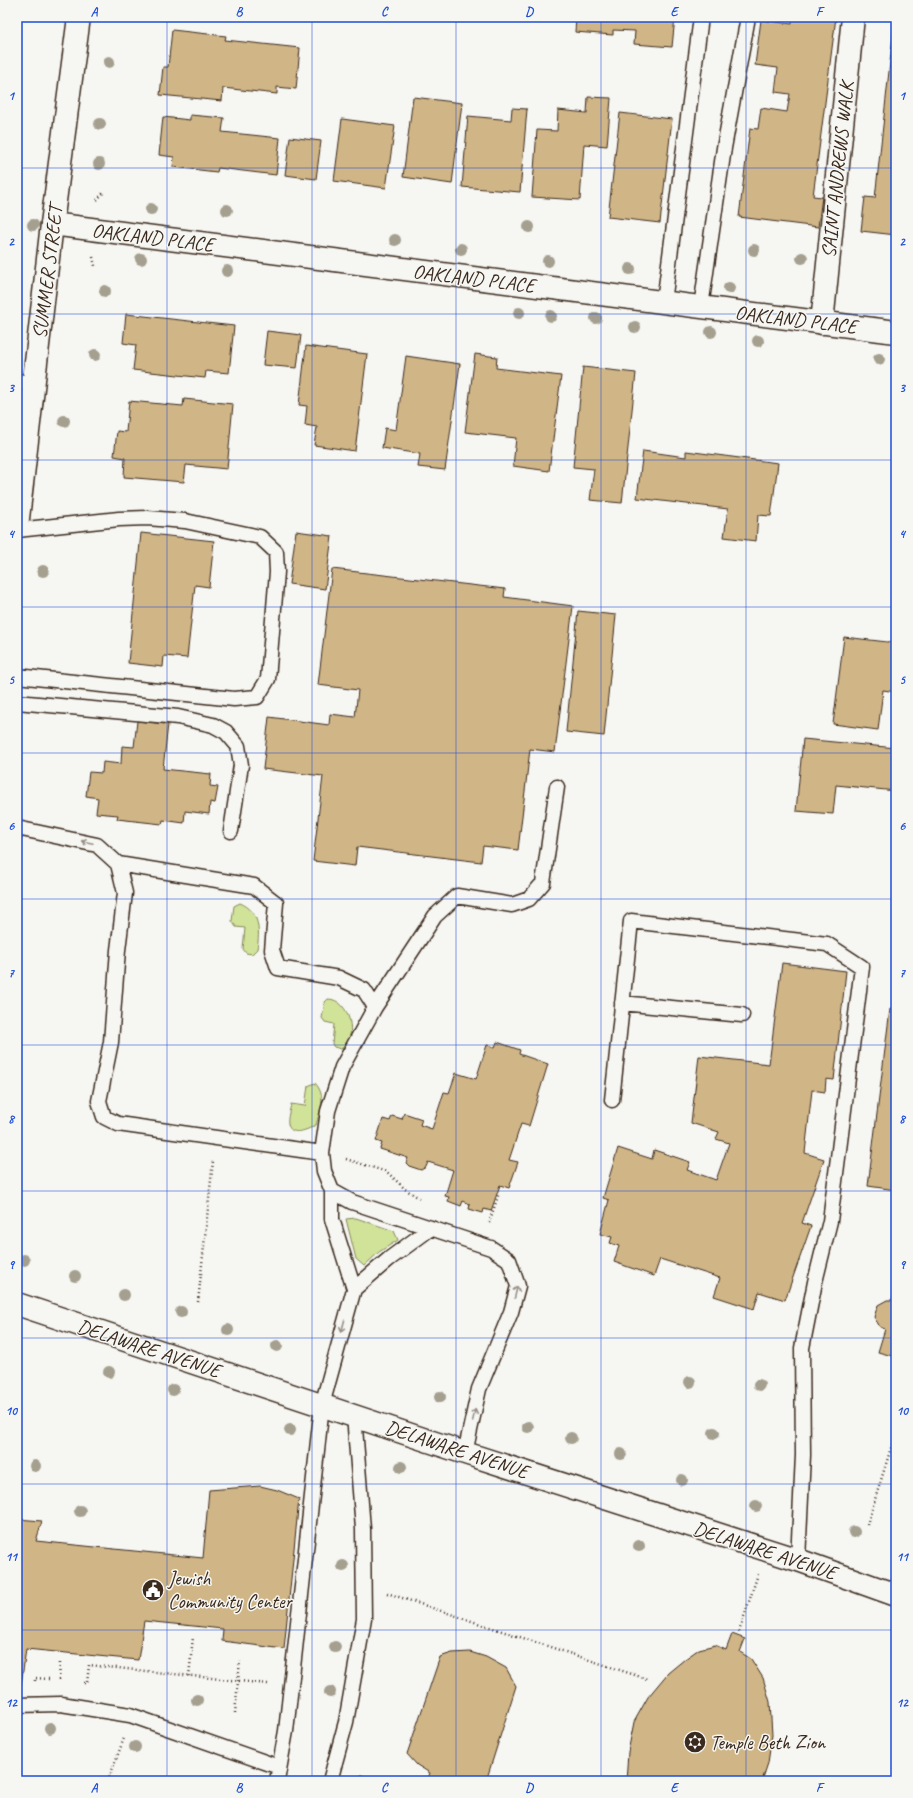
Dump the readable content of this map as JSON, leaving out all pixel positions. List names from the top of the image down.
{
  "streets": {
    "street": [
      "SAINT ANDREWS WALK",
      "OAKLAND PLACE",
      "SUMMER STREET",
      "DELAWARE AVENUE"
    ]
  },
  "crossings": [
    ["SAINT ANDREWS WALK", "OAKLAND PLACE"],
    ["OAKLAND PLACE", "SUMMER STREET"]
  ],
  "places": {
    "public building": ["Jewish Community Center"],
    "synagogue": ["Temple Beth Zion"]
  },
  "grid": {
    "columns": [
      "A",
      "B",
      "C",
      "D",
      "E",
      "F"
    ],
    "rows": [
      "1",
      "2",
      "3",
      "4",
      "5",
      "6",
      "7",
      "8",
      "9",
      "10",
      "11",
      "12"
    ]
  }
}
